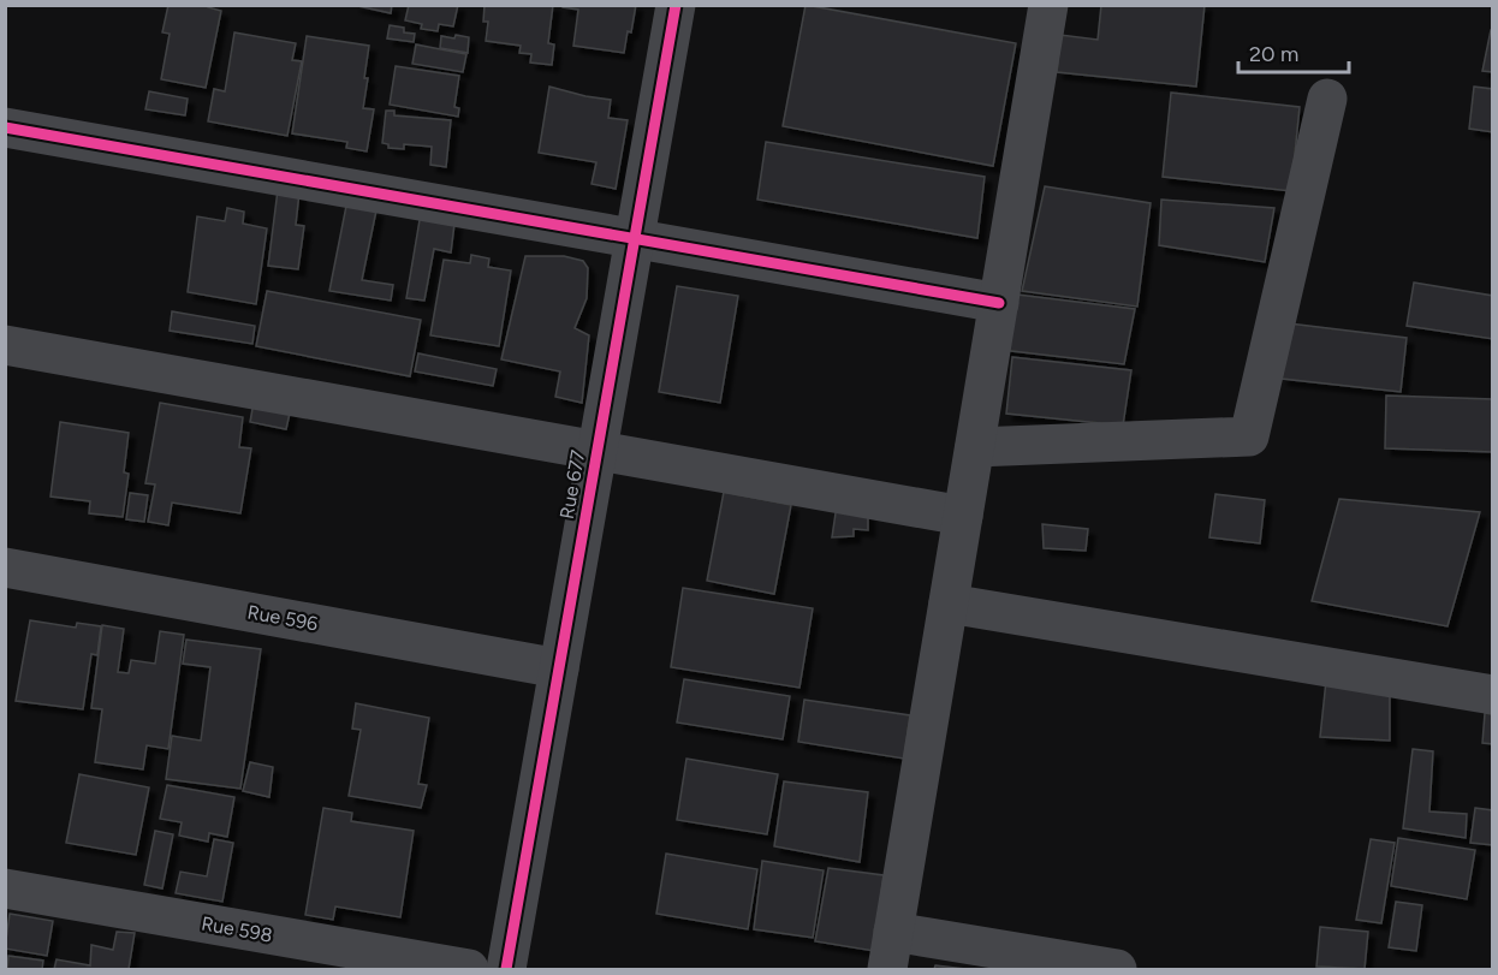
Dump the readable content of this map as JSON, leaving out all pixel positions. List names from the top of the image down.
{
  "streets": {
    "street": ["Rue 677", "Rue 596", "Rue 598"]
  },
  "crossings": [
    ["Rue 677", "Rue 596"]
  ],
  "scale_bar": "20 m"
}
